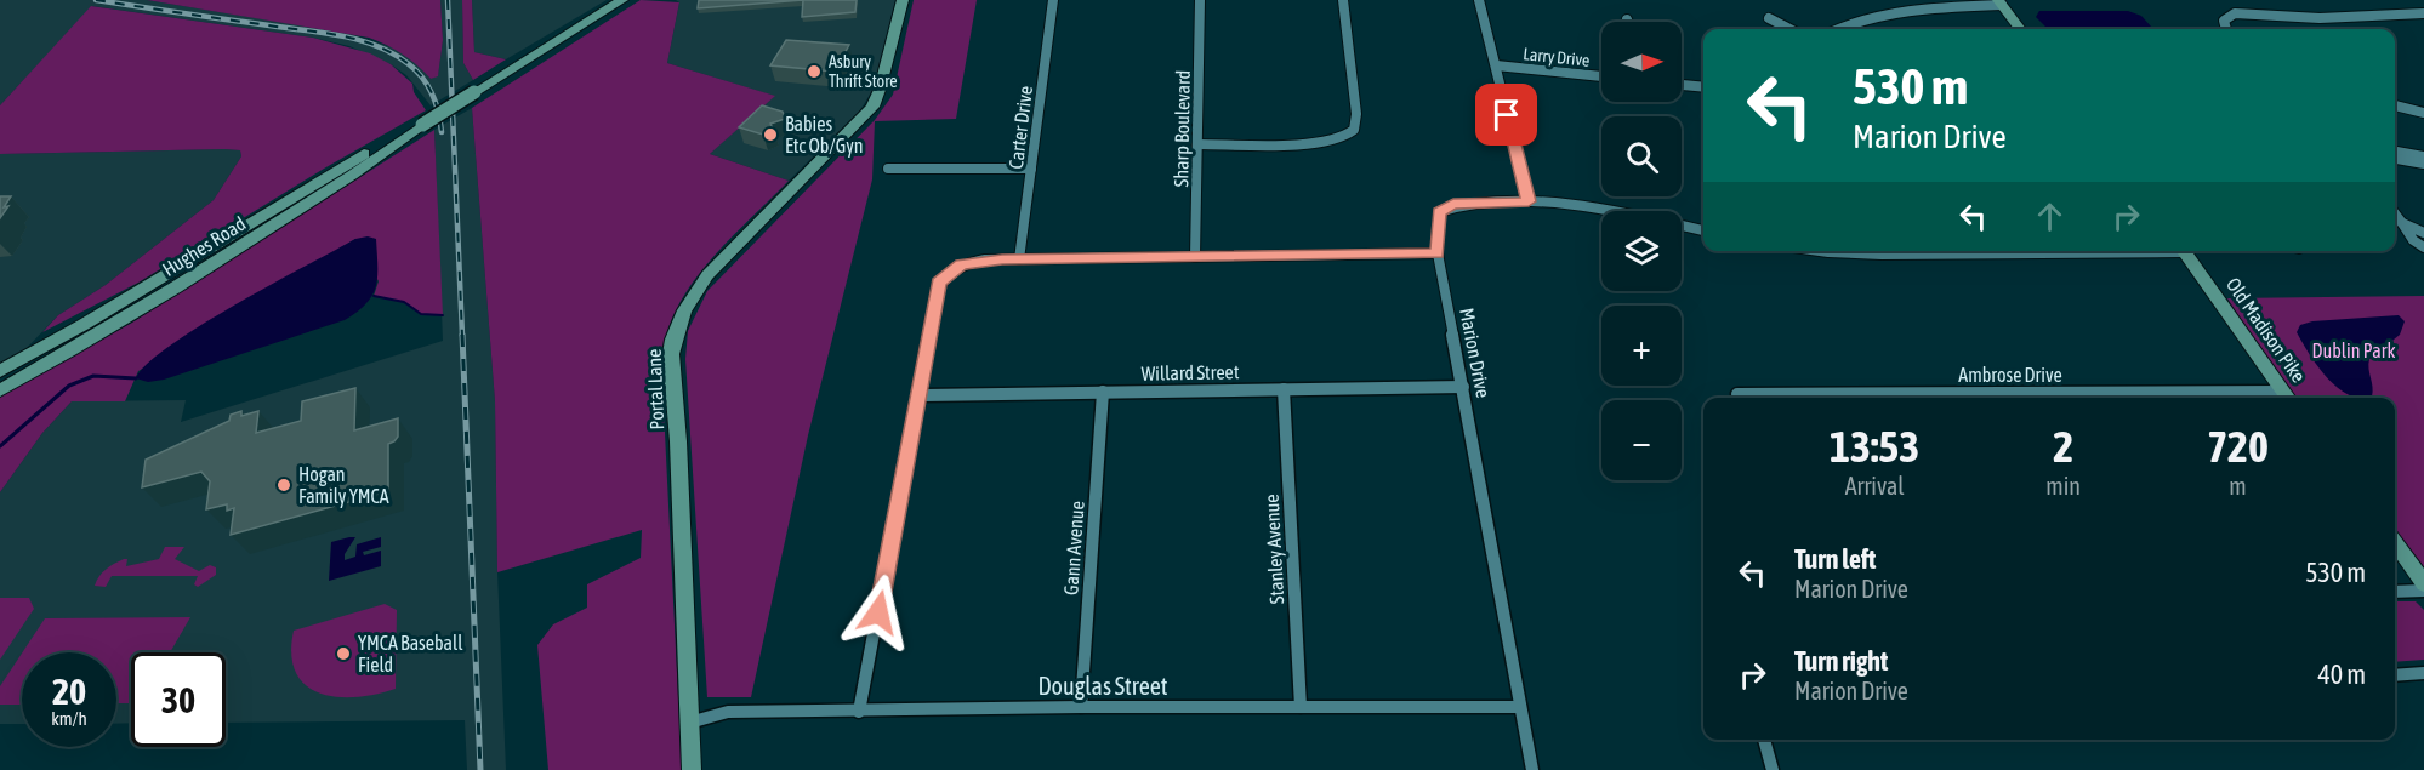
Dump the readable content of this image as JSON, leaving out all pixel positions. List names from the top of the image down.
{
  "streets": {
    "main road": ["Hughes Road", "Old Madison Pike", "Portal Lane"],
    "street": [
      "Larry Drive",
      "Carter Drive",
      "Sharp Boulevard",
      "Marion Drive",
      "Willard Street",
      "Ambrose Drive",
      "Gann Avenue",
      "Stanley Avenue",
      "Douglas Street"
    ]
  },
  "crossings": [
    ["Old Madison Pike", "Ambrose Drive"],
    ["Marion Drive", "Willard Street"],
    ["Marion Drive", "Douglas Street"],
    ["Willard Street", "Gann Avenue"],
    ["Willard Street", "Stanley Avenue"],
    ["Portal Lane", "Douglas Street"],
    ["Gann Avenue", "Douglas Street"],
    ["Stanley Avenue", "Douglas Street"]
  ],
  "parks": ["Dublin Park"],
  "places": [
    "Asbury Thrift Store",
    "Babies Etc Ob/Gyn",
    "Hogan Family YMCA",
    "YMCA Baseball Field"
  ],
  "north": "right",
  "page": {
    "map_buttons": ["+", "−"],
    "turn": ["530 m", "Marion Drive"],
    "eta": [
      "13:53",
      "Arrival",
      "2",
      "min",
      "720",
      "m"
    ],
    "list": [
      {
        "name": "Turn left",
        "note": "Marion Drive",
        "value": "530 m"
      },
      {
        "name": "Turn right",
        "note": "Marion Drive",
        "value": "40 m"
      }
    ],
    "speed": "20 km/h",
    "limit": "30"
  }
}
